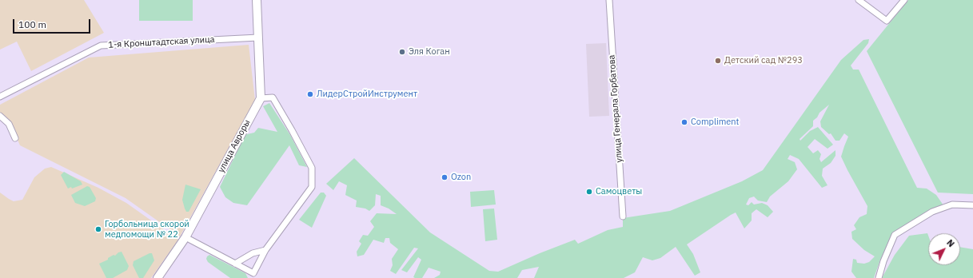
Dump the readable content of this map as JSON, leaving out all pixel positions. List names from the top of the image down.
{
  "streets": {
    "street": ["1-я Кронштадтская улица", "улица Генерала Горбатова", "улица Авроры"]
  },
  "places": [
    "Эля Коган",
    "Детский сад №293",
    "ЛидерСтройИнструмент",
    "Compliment",
    "Ozon",
    "Самоцветы",
    "Горбольница скорой медпомощи № 22"
  ],
  "scale_bar": "100 m",
  "north": "top right"
}
